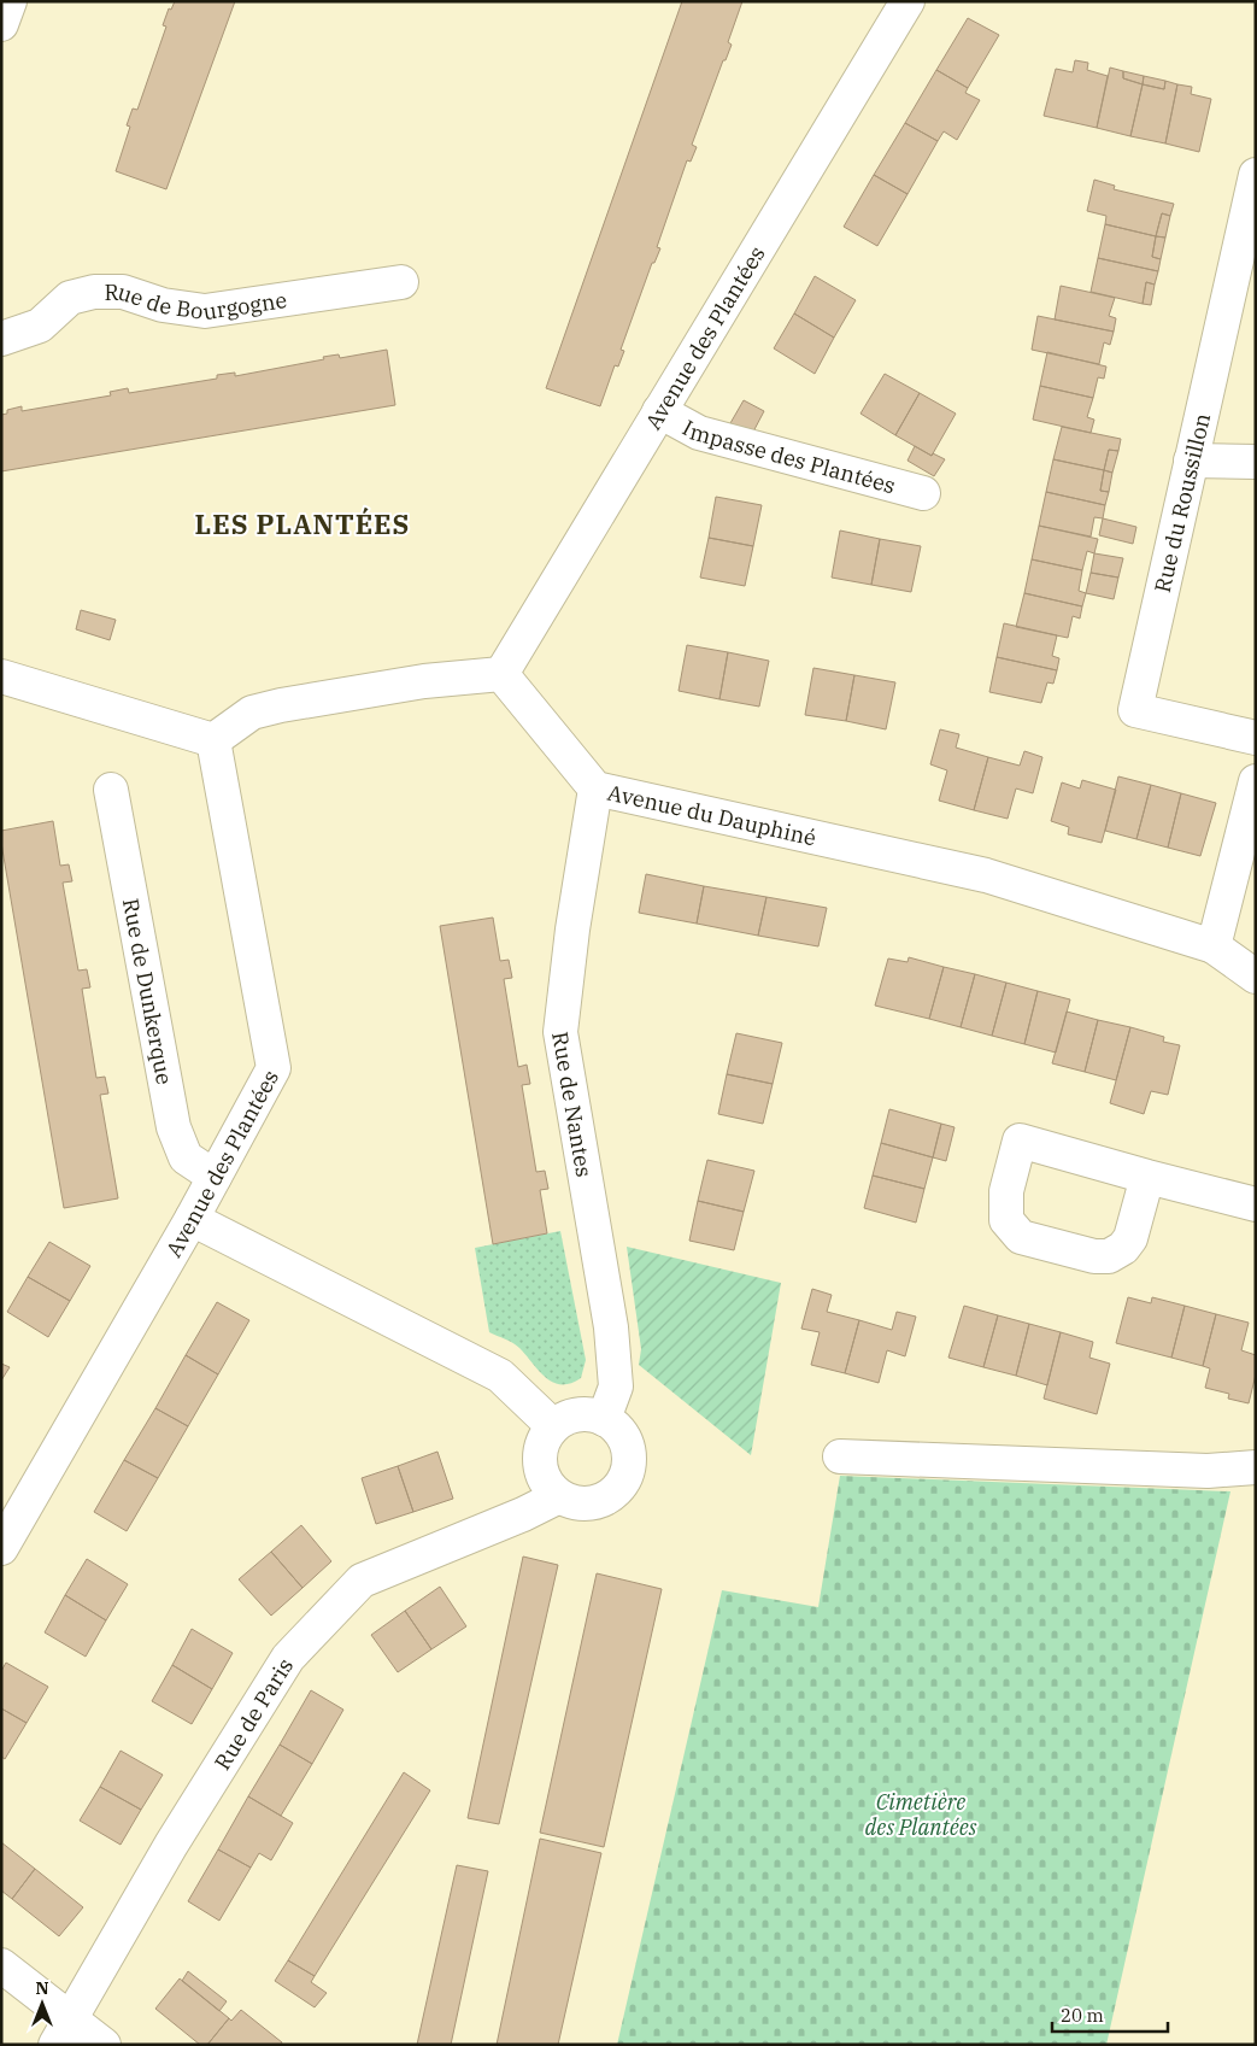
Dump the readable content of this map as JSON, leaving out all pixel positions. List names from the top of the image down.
{
  "streets": {
    "street": [
      "Rue de Bourgogne",
      "Avenue des Plantées",
      "Impasse des Plantées",
      "Rue du Roussillon",
      "Avenue du Dauphiné",
      "Rue de Dunkerque",
      "Rue de Nantes",
      "Rue de Paris"
    ]
  },
  "crossings": [
    ["Avenue des Plantées", "Impasse des Plantées"],
    ["Avenue des Plantées", "Avenue du Dauphiné"],
    ["Avenue des Plantées", "Rue de Dunkerque"],
    ["Avenue du Dauphiné", "Rue de Nantes"],
    ["Rue de Nantes", "Rue de Paris"]
  ],
  "districts": ["LES PLANTÉES"],
  "parks": ["Cimetière des Plantées"],
  "scale_bar": "20 m",
  "north": "top"
}
